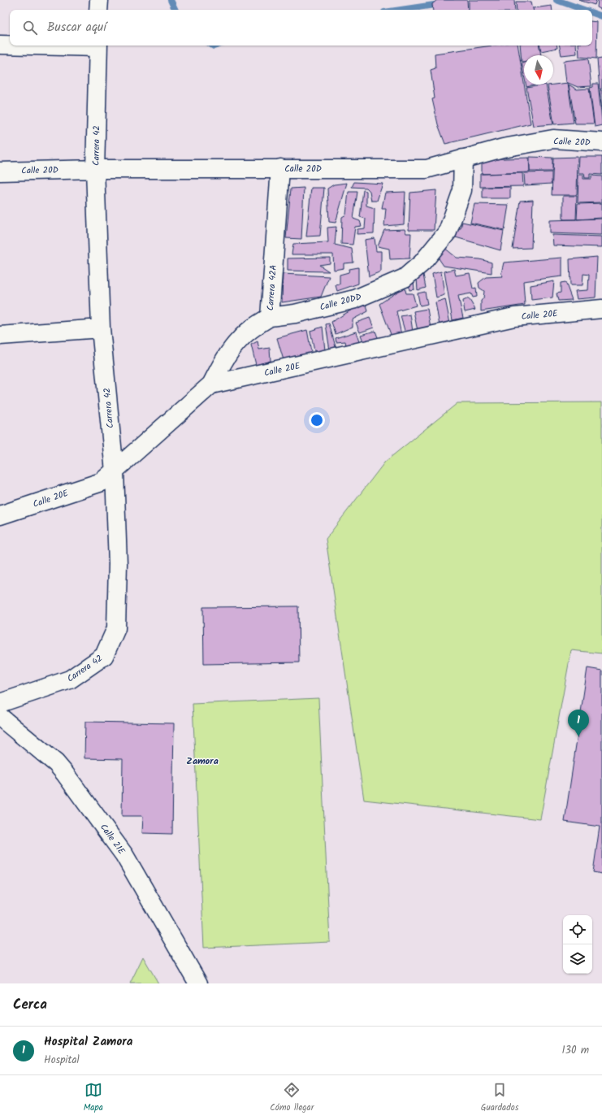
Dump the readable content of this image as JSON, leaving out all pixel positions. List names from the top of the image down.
{
  "streets": {
    "street": [
      "Calle 20D",
      "Carrera 42",
      "Carrera 42A",
      "Calle 20DD",
      "Calle 20E",
      "Calle 21E"
    ]
  },
  "crossings": [
    ["Calle 20D", "Carrera 42"],
    ["Calle 20D", "Carrera 42A"],
    ["Calle 20D", "Calle 20DD"],
    ["Carrera 42", "Calle 20E"],
    ["Carrera 42A", "Calle 20DD"],
    ["Carrera 42A", "Calle 20E"]
  ],
  "districts": ["Zamora"],
  "north": "bottom",
  "page": {
    "search": "Buscar aquí",
    "pins": "1",
    "heading": "Cerca",
    "list": [
      {
        "mark": "1",
        "name": "Hospital Zamora",
        "note": "Hospital",
        "value": "130 m"
      }
    ],
    "nav": ["Mapa", "Cómo llegar", "Guardados"]
  }
}
